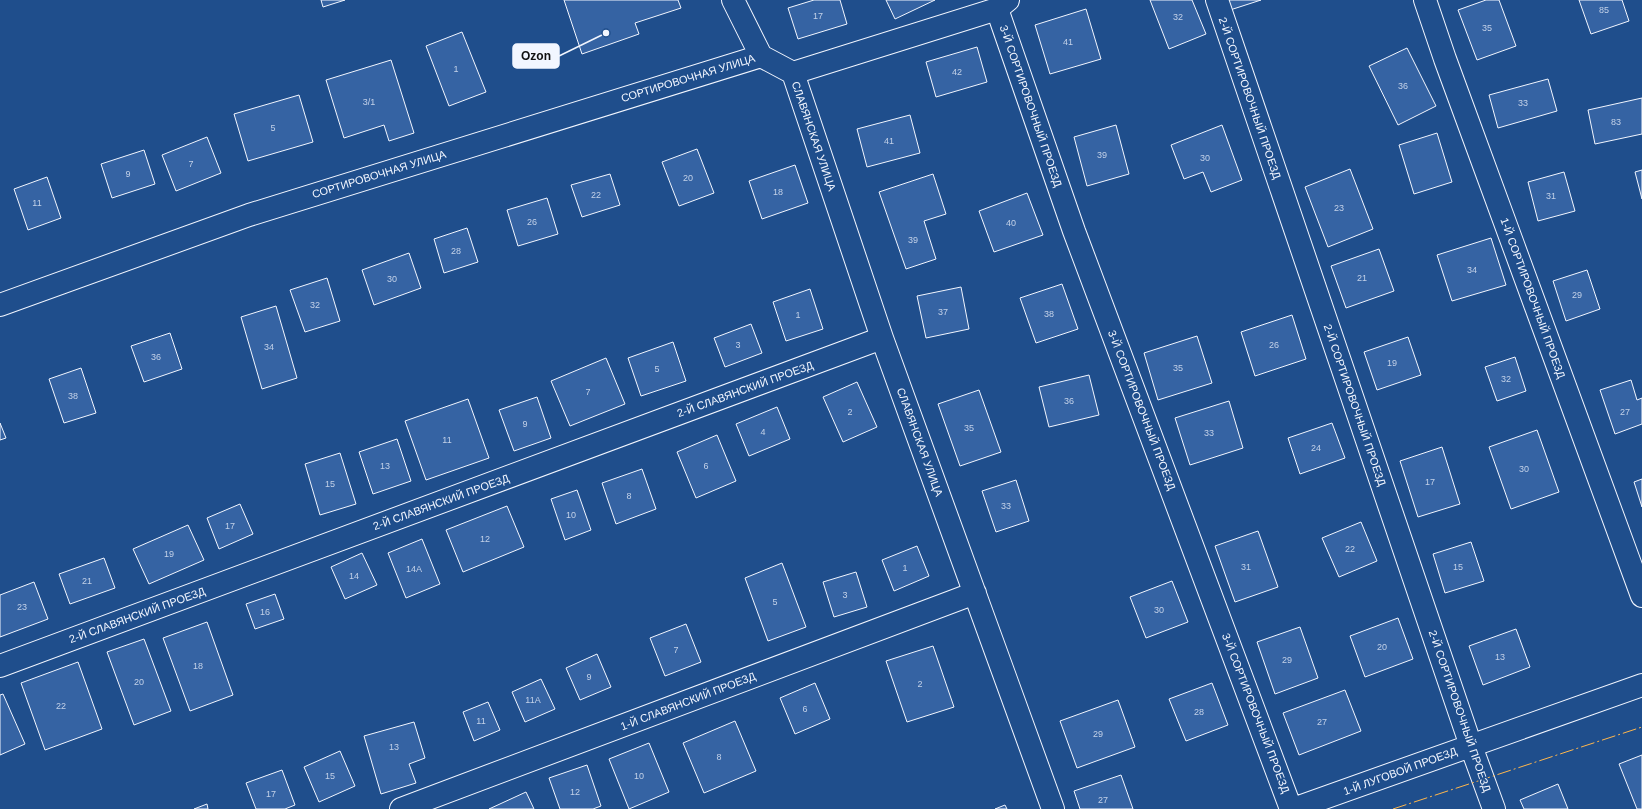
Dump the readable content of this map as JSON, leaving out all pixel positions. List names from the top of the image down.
{
  "streets": {
    "street": [
      "СОРТИРОВОЧНАЯ УЛИЦА",
      "2-Й СОРТИРОВОЧНЫЙ ПРОЕЗД",
      "3-Й СОРТИРОВОЧНЫЙ ПРОЕЗД",
      "СЛАВЯНСКАЯ УЛИЦА",
      "1-Й СОРТИРОВОЧНЫЙ ПРОЕЗД",
      "2-Й СЛАВЯНСКИЙ ПРОЕЗД",
      "1-Й СЛАВЯНСКИЙ ПРОЕЗД",
      "1-Й ЛУГОВОЙ ПРОЕЗД"
    ]
  },
  "crossings": [
    ["2-Й СОРТИРОВОЧНЫЙ ПРОЕЗД", "1-Й ЛУГОВОЙ ПРОЕЗД"],
    ["3-Й СОРТИРОВОЧНЫЙ ПРОЕЗД", "1-Й ЛУГОВОЙ ПРОЕЗД"],
    ["СЛАВЯНСКАЯ УЛИЦА", "2-Й СЛАВЯНСКИЙ ПРОЕЗД"],
    ["СЛАВЯНСКАЯ УЛИЦА", "1-Й СЛАВЯНСКИЙ ПРОЕЗД"]
  ],
  "places": ["Ozon"],
  "house_numbers": [
    "85",
    "17",
    "32",
    "35",
    "41",
    "1",
    "42",
    "36",
    "3/1",
    "33",
    "83",
    "5",
    "41",
    "39",
    "30",
    "7",
    "9",
    "20",
    "18",
    "22",
    "31",
    "11",
    "23",
    "26",
    "40",
    "39",
    "28",
    "34",
    "21",
    "30",
    "29",
    "32",
    "37",
    "38",
    "1",
    "3",
    "26",
    "34",
    "36",
    "19",
    "35",
    "5",
    "32",
    "7",
    "38",
    "36",
    "2",
    "27",
    "9",
    "35",
    "4",
    "33",
    "11",
    "24",
    "13",
    "6",
    "30",
    "17",
    "15",
    "8",
    "33",
    "10",
    "17",
    "12",
    "22",
    "19",
    "31",
    "15",
    "1",
    "14А",
    "14",
    "21",
    "3",
    "5",
    "23",
    "30",
    "16",
    "20",
    "7",
    "13",
    "29",
    "18",
    "9",
    "20",
    "2",
    "11А",
    "22",
    "6",
    "28",
    "11",
    "27",
    "29",
    "13",
    "8",
    "15",
    "10",
    "12",
    "17",
    "27"
  ]
}
